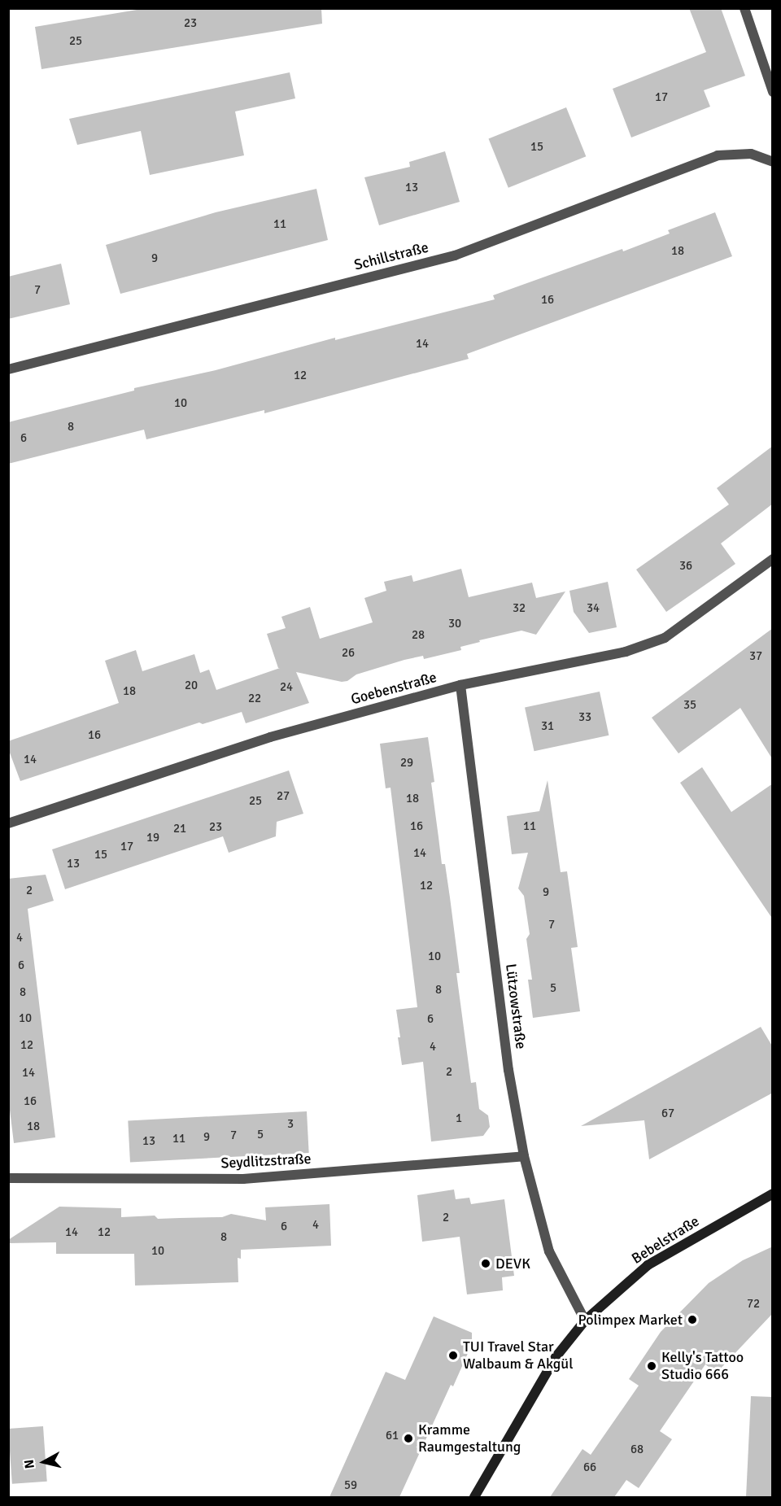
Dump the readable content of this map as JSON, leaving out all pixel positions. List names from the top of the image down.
{
  "streets": {
    "main road": ["Bebelstraße"],
    "street": [
      "Schillstraße",
      "Goebenstraße",
      "Lützowstraße",
      "Seydlitzstraße"
    ]
  },
  "crossings": [
    ["Goebenstraße", "Lützowstraße"],
    ["Lützowstraße", "Seydlitzstraße"],
    ["Lützowstraße", "Bebelstraße"]
  ],
  "places": [
    "DEVK",
    "Polimpex Market",
    "TUI Travel Star Walbaum & Akgül",
    "Kelly's Tattoo Studio 666",
    "Kramme Raumgestaltung"
  ],
  "house_numbers": [
    "23",
    "25",
    "17",
    "15",
    "13",
    "11",
    "18",
    "9",
    "7",
    "16",
    "14",
    "12",
    "10",
    "8",
    "6",
    "36",
    "32",
    "34",
    "30",
    "28",
    "26",
    "37",
    "20",
    "24",
    "18",
    "22",
    "35",
    "33",
    "31",
    "16",
    "14",
    "29",
    "27",
    "18",
    "25",
    "16",
    "11",
    "23",
    "21",
    "19",
    "17",
    "14",
    "15",
    "13",
    "12",
    "2",
    "9",
    "7",
    "4",
    "10",
    "6",
    "5",
    "8",
    "8",
    "10",
    "6",
    "12",
    "4",
    "2",
    "14",
    "16",
    "67",
    "1",
    "3",
    "18",
    "5",
    "7",
    "9",
    "11",
    "13",
    "2",
    "4",
    "6",
    "14",
    "12",
    "8",
    "10",
    "72",
    "61",
    "68",
    "66",
    "59"
  ],
  "north": "left"
}
